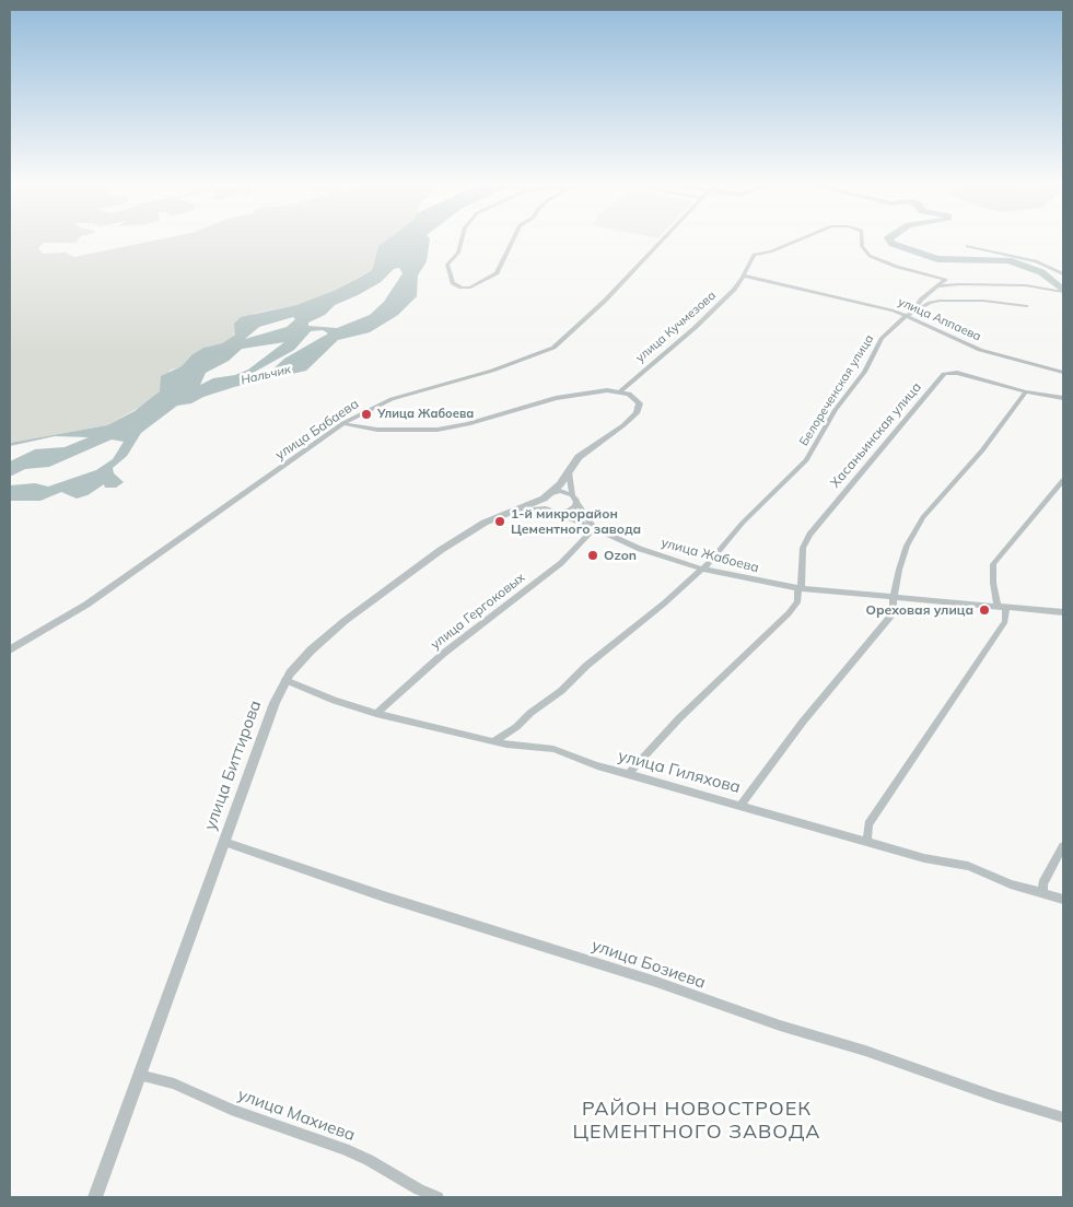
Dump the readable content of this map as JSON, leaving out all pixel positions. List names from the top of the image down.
{
  "streets": {
    "street": [
      "улица Аппаева",
      "улица Кучмезова",
      "Белореченская улица",
      "улица Бабаева",
      "Хасаньинская улица",
      "улица Жабоева",
      "улица Гергоковых",
      "улица Биттирова",
      "улица Гиляхова",
      "улица Бозиева",
      "улица Махиева"
    ]
  },
  "crossings": [
    ["улица Аппаева", "улица Кучмезова"],
    ["улица Аппаева", "Белореченская улица"],
    ["Белореченская улица", "улица Жабоева"],
    ["Белореченская улица", "улица Гиляхова"],
    ["Хасаньинская улица", "улица Жабоева"],
    ["улица Жабоева", "улица Гергоковых"],
    ["улица Жабоева", "улица Биттирова"],
    ["улица Гергоковых", "улица Гиляхова"],
    ["улица Биттирова", "улица Гиляхова"],
    ["улица Биттирова", "улица Бозиева"],
    ["улица Биттирова", "улица Махиева"]
  ],
  "districts": ["РАЙОН НОВОСТРОЕК ЦЕМЕНТНОГО ЗАВОДА"],
  "water": ["Нальчик"],
  "places": [
    "Улица Жабоева",
    "1-й микрорайон Цементного завода",
    "Ozon",
    "Ореховая улица"
  ]
}
